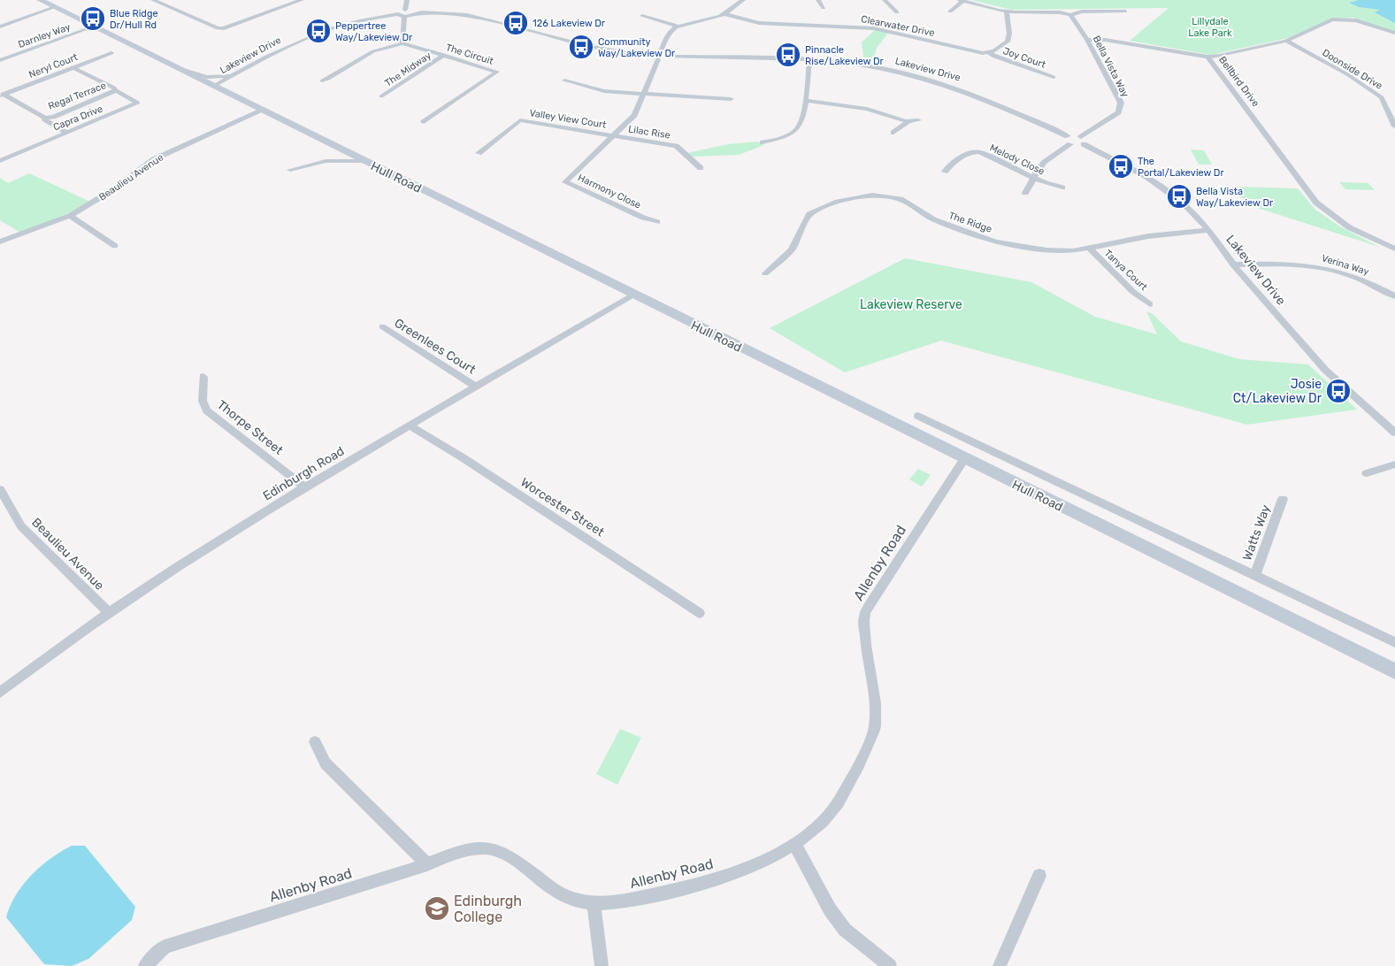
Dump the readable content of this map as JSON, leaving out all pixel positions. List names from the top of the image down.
{
  "streets": {
    "main road": ["Hull Road"],
    "street": [
      "Clearwater Drive",
      "Darnley Way",
      "The Circuit",
      "Lakeview Drive",
      "Joy Court",
      "Neryl Court",
      "Bella Vista Way",
      "The Midway",
      "Doonside Drive",
      "Bellbird Drive",
      "Regal Terrace",
      "Capra Drive",
      "Valley View Court",
      "Lilac Rise",
      "Melody Close",
      "Beaulieu Avenue",
      "Harmony Close",
      "The Ridge",
      "Verina Way",
      "Tanya Court",
      "Greenlees Court",
      "Thorpe Street",
      "Edinburgh Road",
      "Worcester Street",
      "Watts Way",
      "Allenby Road"
    ]
  },
  "crossings": [
    ["Clearwater Drive", "Joy Court"],
    ["Darnley Way", "Hull Road"],
    ["The Circuit", "The Midway"],
    ["Lakeview Drive", "Bella Vista Way"],
    ["Lakeview Drive", "Hull Road"],
    ["Lakeview Drive", "The Ridge"],
    ["Lakeview Drive", "Verina Way"],
    ["Neryl Court", "Regal Terrace"],
    ["Doonside Drive", "Bellbird Drive"],
    ["Regal Terrace", "Capra Drive"],
    ["Valley View Court", "Lilac Rise"],
    ["Valley View Court", "Harmony Close"],
    ["Lilac Rise", "Harmony Close"],
    ["Beaulieu Avenue", "Hull Road"],
    ["Beaulieu Avenue", "Edinburgh Road"],
    ["Hull Road", "Edinburgh Road"],
    ["Hull Road", "Watts Way"],
    ["Hull Road", "Allenby Road"],
    ["The Ridge", "Tanya Court"],
    ["Greenlees Court", "Edinburgh Road"],
    ["Thorpe Street", "Edinburgh Road"],
    ["Edinburgh Road", "Worcester Street"]
  ],
  "parks": ["Lillydale Lake Park", "Lakeview Reserve"],
  "places": {
    "bus stop": [
      "Blue Ridge Dr/Hull Rd",
      "126 Lakeview Dr",
      "Peppertree Way/Lakeview Dr",
      "Community Way/Lakeview Dr",
      "Pinnacle Rise/Lakeview Dr",
      "The Portal/Lakeview Dr",
      "Bella Vista Way/Lakeview Dr",
      "Josie Ct/Lakeview Dr"
    ],
    "school or university": ["Edinburgh College"]
  }
}
